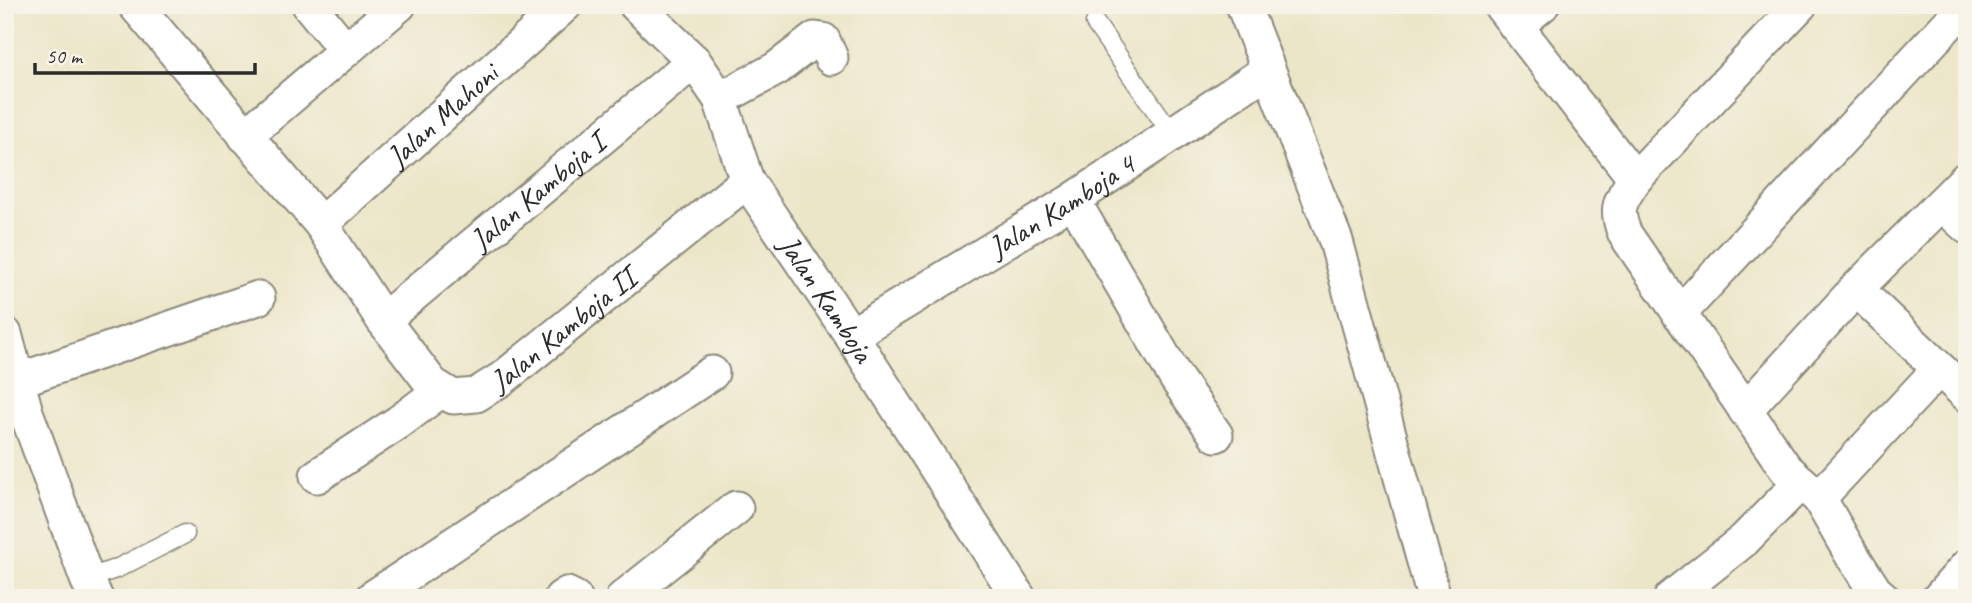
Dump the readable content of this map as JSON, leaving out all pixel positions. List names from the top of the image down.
{
  "streets": {
    "street": [
      "Jalan Mahoni",
      "Jalan Kamboja I",
      "Jalan Kamboja 4",
      "Jalan Kamboja",
      "Jalan Kamboja II"
    ]
  },
  "crossings": [
    ["Jalan Kamboja I", "Jalan Kamboja"],
    ["Jalan Kamboja 4", "Jalan Kamboja"],
    ["Jalan Kamboja", "Jalan Kamboja II"]
  ],
  "scale_bar": "50 m"
}
